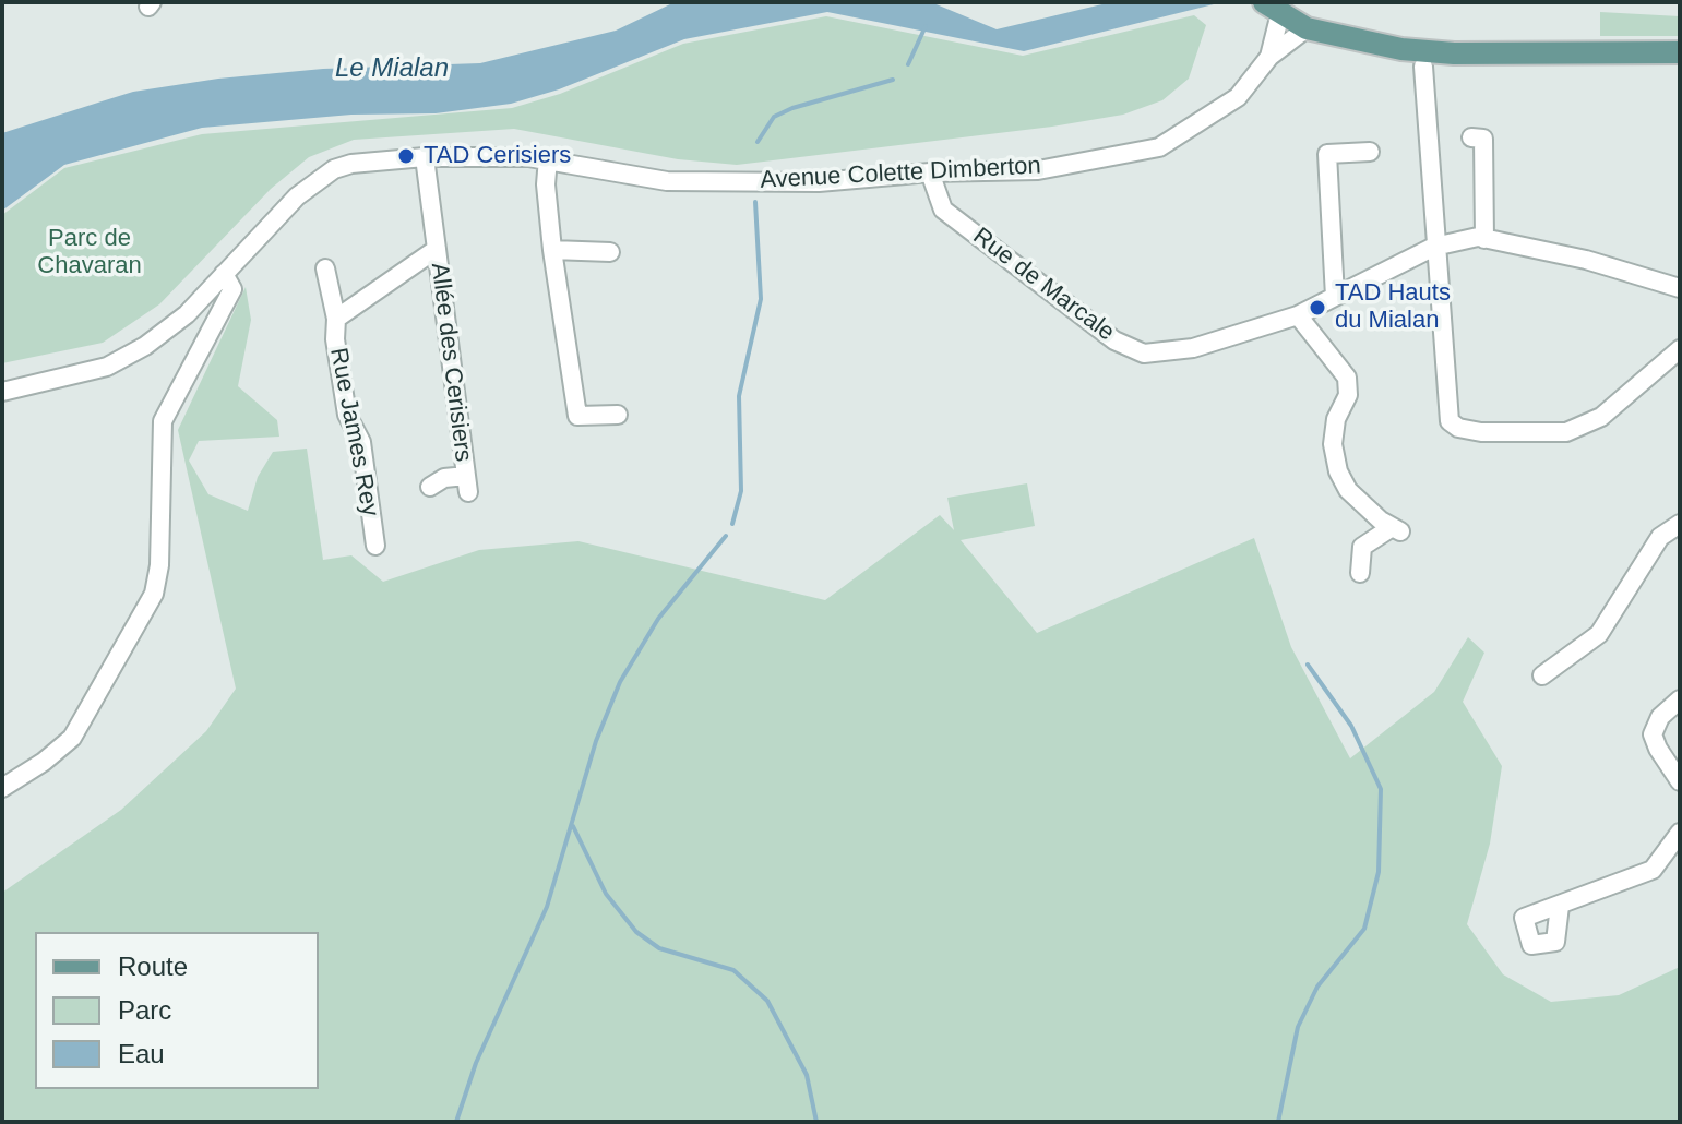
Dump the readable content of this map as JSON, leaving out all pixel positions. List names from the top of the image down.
{
  "streets": {
    "street": [
      "Avenue Colette Dimberton",
      "Rue de Marcale",
      "Allée des Cerisiers",
      "Rue James Rey"
    ]
  },
  "crossings": [
    ["Avenue Colette Dimberton", "Rue de Marcale"],
    ["Avenue Colette Dimberton", "Allée des Cerisiers"],
    ["Allée des Cerisiers", "Rue James Rey"]
  ],
  "water": ["Le Mialan"],
  "parks": ["Parc de Chavaran"],
  "places": ["TAD Cerisiers", "TAD Hauts du Mialan"],
  "legend": ["Route", "Parc", "Eau"]
}
